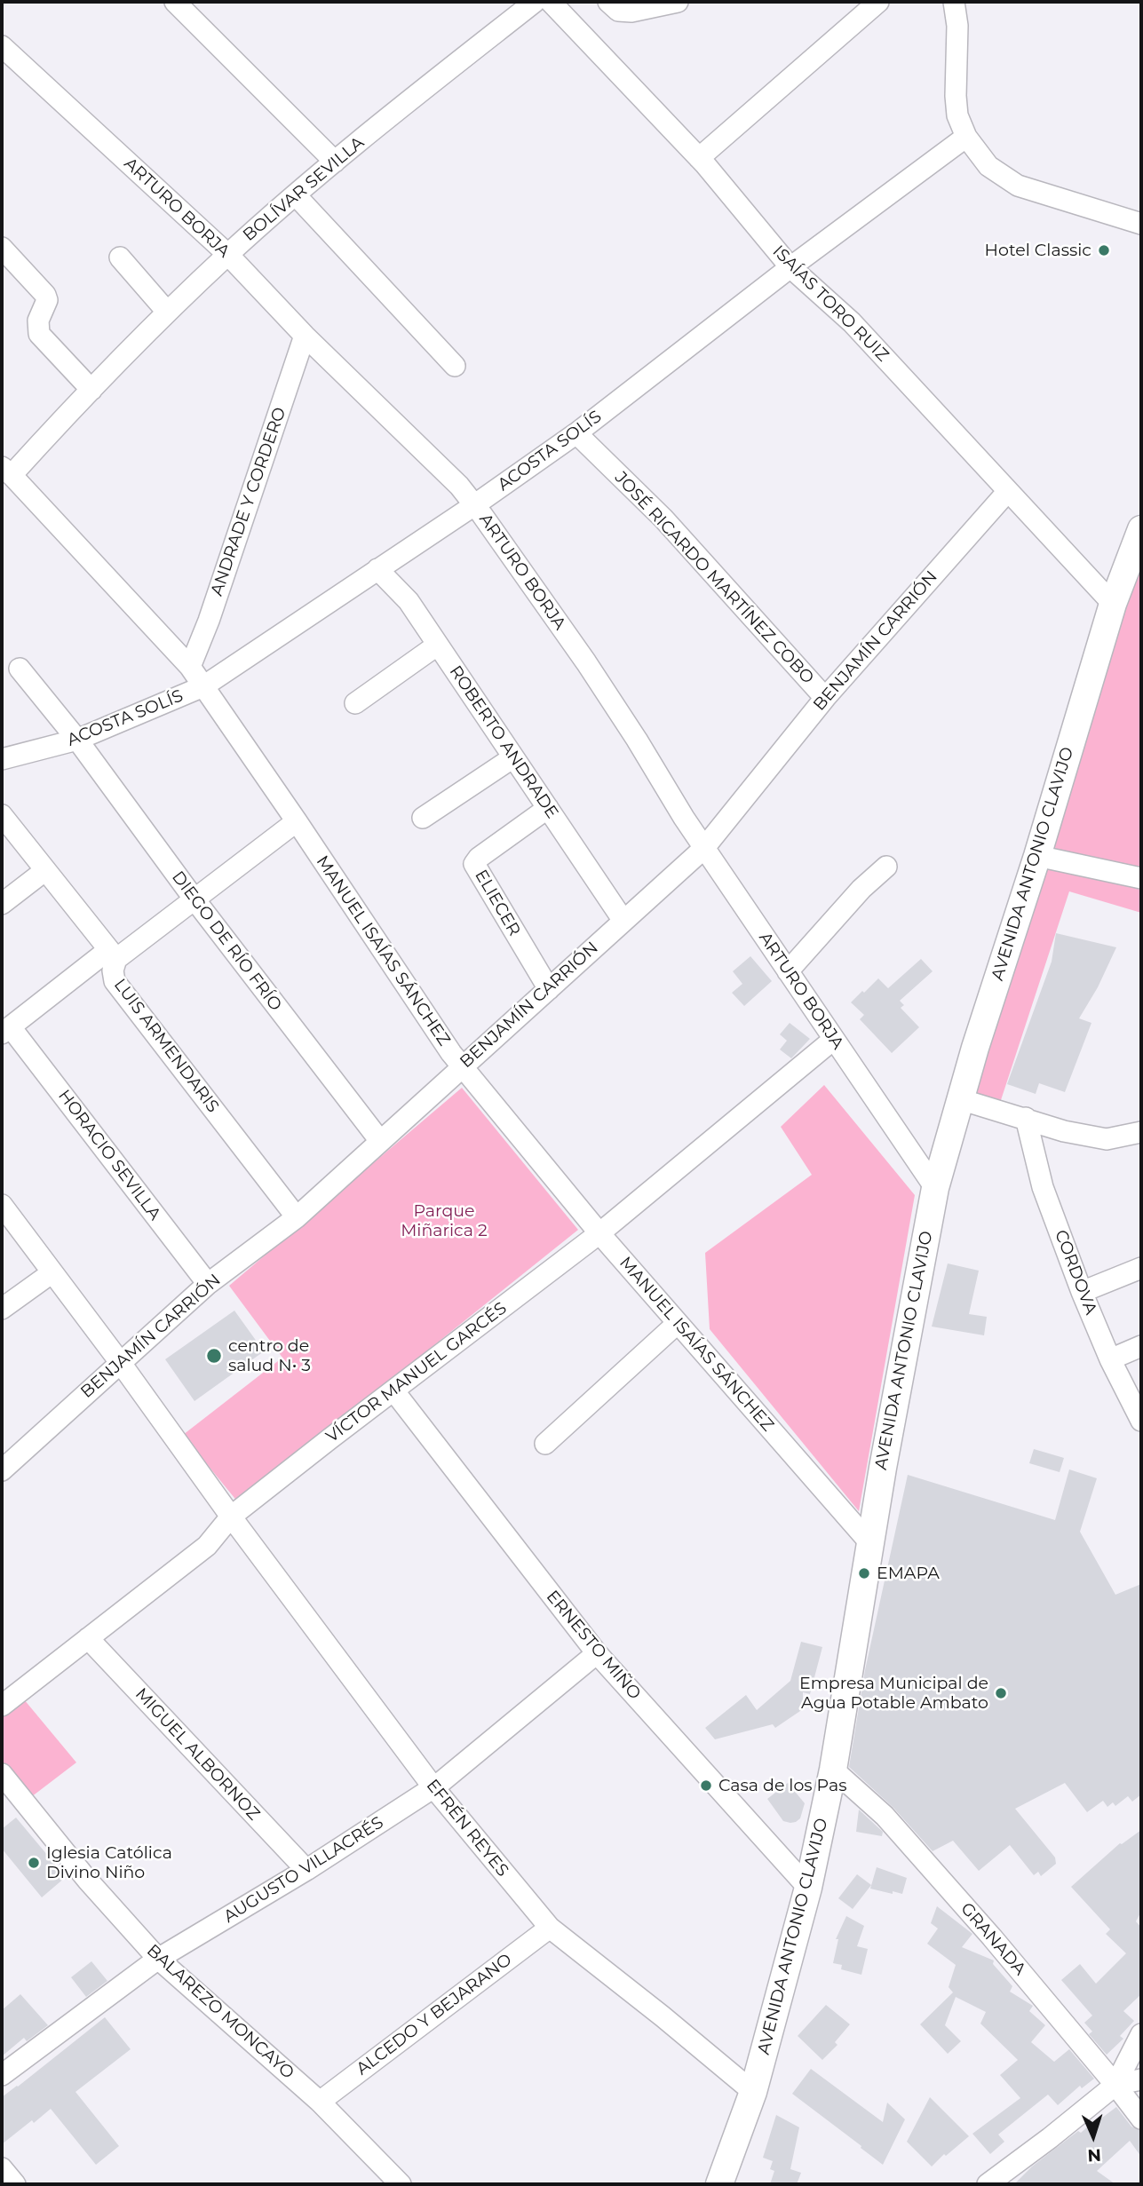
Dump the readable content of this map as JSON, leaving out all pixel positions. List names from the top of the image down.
{
  "streets": {
    "main road": ["AVENIDA ANTONIO CLAVIJO"],
    "street": [
      "BOLÍVAR SEVILLA",
      "ARTURO BORJA",
      "ISAÍAS TORO RUIZ",
      "ACOSTA SOLÍS",
      "ANDRADE Y CORDERO",
      "JOSÉ RICARDO MARTÍNEZ COBO",
      "BENJAMÍN CARRIÓN",
      "ROBERTO ANDRADE",
      "ELIECER",
      "DIEGO DE RÍO FRÍO",
      "MANUEL ISAÍAS SÁNCHEZ",
      "LUIS ARMENDARIS",
      "HORACIO SEVILLA",
      "CORDOVA",
      "VÍCTOR MANUEL GARCÉS",
      "ERNESTO MIÑO",
      "MIGUEL ALBORNOZ",
      "EFRÉN REYES",
      "AUGUSTO VILLACRÉS",
      "GRANADA",
      "BALAREZO MONCAYO",
      "ALCEDO Y BEJARANO"
    ]
  },
  "crossings": [
    ["BOLÍVAR SEVILLA", "ARTURO BORJA"],
    ["BOLÍVAR SEVILLA", "MANUEL ISAÍAS SÁNCHEZ"],
    ["ARTURO BORJA", "ACOSTA SOLÍS"],
    ["ARTURO BORJA", "ANDRADE Y CORDERO"],
    ["ARTURO BORJA", "BENJAMÍN CARRIÓN"],
    ["ARTURO BORJA", "AVENIDA ANTONIO CLAVIJO"],
    ["ARTURO BORJA", "VÍCTOR MANUEL GARCÉS"],
    ["ISAÍAS TORO RUIZ", "ACOSTA SOLÍS"],
    ["ISAÍAS TORO RUIZ", "BENJAMÍN CARRIÓN"],
    ["ISAÍAS TORO RUIZ", "AVENIDA ANTONIO CLAVIJO"],
    ["ACOSTA SOLÍS", "JOSÉ RICARDO MARTÍNEZ COBO"],
    ["ACOSTA SOLÍS", "ROBERTO ANDRADE"],
    ["ACOSTA SOLÍS", "DIEGO DE RÍO FRÍO"],
    ["ACOSTA SOLÍS", "MANUEL ISAÍAS SÁNCHEZ"],
    ["ANDRADE Y CORDERO", "MANUEL ISAÍAS SÁNCHEZ"],
    ["JOSÉ RICARDO MARTÍNEZ COBO", "BENJAMÍN CARRIÓN"],
    ["BENJAMÍN CARRIÓN", "ROBERTO ANDRADE"],
    ["BENJAMÍN CARRIÓN", "ELIECER"],
    ["BENJAMÍN CARRIÓN", "DIEGO DE RÍO FRÍO"],
    ["BENJAMÍN CARRIÓN", "MANUEL ISAÍAS SÁNCHEZ"],
    ["BENJAMÍN CARRIÓN", "LUIS ARMENDARIS"],
    ["BENJAMÍN CARRIÓN", "HORACIO SEVILLA"],
    ["BENJAMÍN CARRIÓN", "EFRÉN REYES"],
    ["ROBERTO ANDRADE", "ELIECER"],
    ["AVENIDA ANTONIO CLAVIJO", "MANUEL ISAÍAS SÁNCHEZ"],
    ["AVENIDA ANTONIO CLAVIJO", "ERNESTO MIÑO"],
    ["AVENIDA ANTONIO CLAVIJO", "EFRÉN REYES"],
    ["AVENIDA ANTONIO CLAVIJO", "GRANADA"],
    ["MANUEL ISAÍAS SÁNCHEZ", "VÍCTOR MANUEL GARCÉS"],
    ["VÍCTOR MANUEL GARCÉS", "ERNESTO MIÑO"],
    ["VÍCTOR MANUEL GARCÉS", "MIGUEL ALBORNOZ"],
    ["VÍCTOR MANUEL GARCÉS", "EFRÉN REYES"],
    ["ERNESTO MIÑO", "AUGUSTO VILLACRÉS"],
    ["MIGUEL ALBORNOZ", "AUGUSTO VILLACRÉS"],
    ["EFRÉN REYES", "AUGUSTO VILLACRÉS"],
    ["EFRÉN REYES", "ALCEDO Y BEJARANO"],
    ["AUGUSTO VILLACRÉS", "BALAREZO MONCAYO"],
    ["BALAREZO MONCAYO", "ALCEDO Y BEJARANO"]
  ],
  "parks": ["Parque Miñarica 2"],
  "places": [
    "Hotel Classic",
    "centro de salud N• 3",
    "EMAPA",
    "Empresa Municipal de Agua Potable Ambato",
    "Casa de los Pas",
    "Iglesia Católica Divino Niño"
  ],
  "north": "bottom"
}
